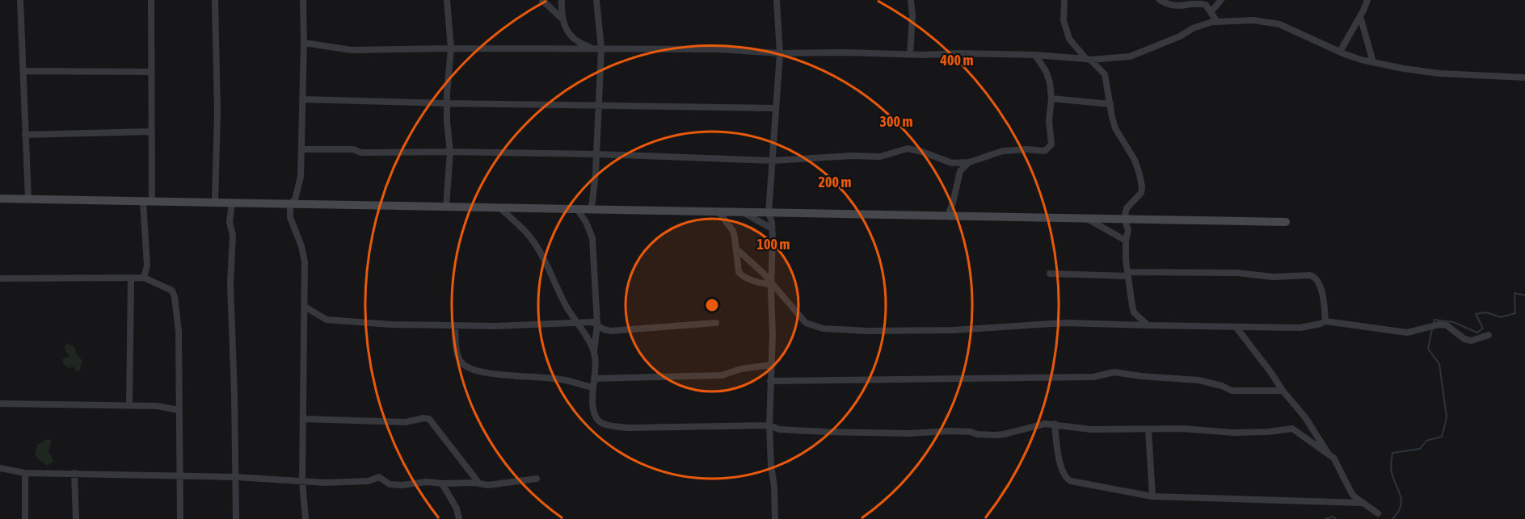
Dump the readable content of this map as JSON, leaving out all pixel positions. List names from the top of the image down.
{
  "rings": [
    "400 m",
    "300 m",
    "200 m",
    "100 m"
  ]
}
